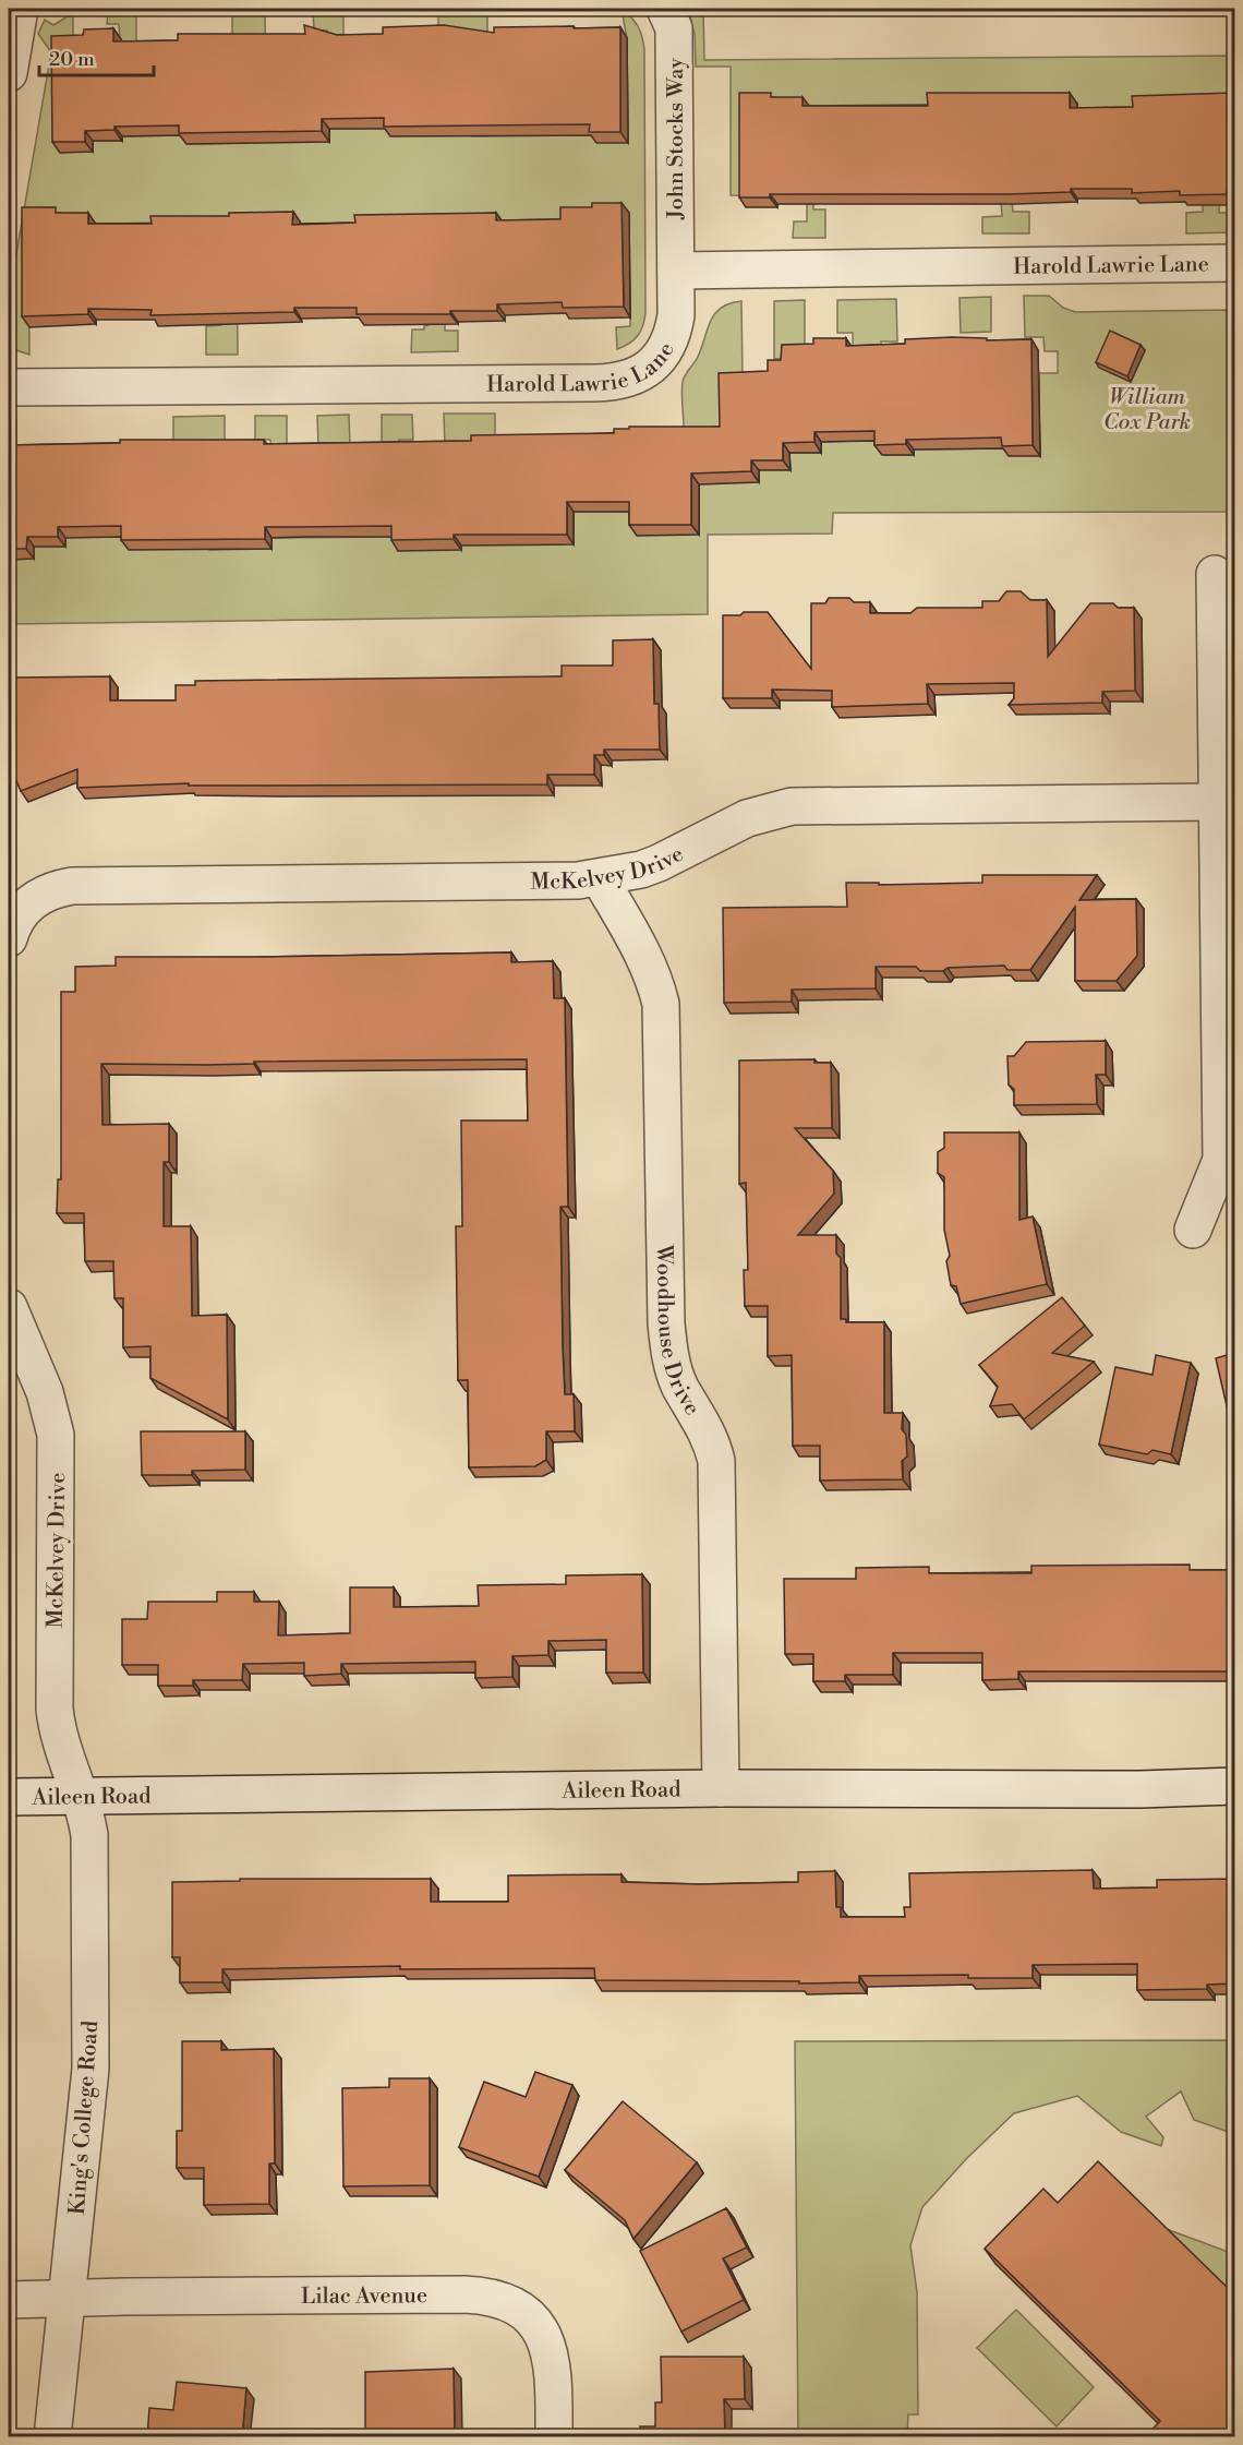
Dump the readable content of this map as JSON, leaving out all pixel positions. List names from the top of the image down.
{
  "streets": {
    "street": [
      "John Stocks Way",
      "Harold Lawrie Lane",
      "McKelvey Drive",
      "Woodhouse Drive",
      "Aileen Road",
      "King's College Road",
      "Lilac Avenue"
    ]
  },
  "crossings": [
    ["John Stocks Way", "Harold Lawrie Lane"],
    ["McKelvey Drive", "Woodhouse Drive"],
    ["McKelvey Drive", "Aileen Road"],
    ["McKelvey Drive", "King's College Road"],
    ["Woodhouse Drive", "Aileen Road"],
    ["Aileen Road", "King's College Road"],
    ["King's College Road", "Lilac Avenue"]
  ],
  "parks": ["William Cox Park"],
  "scale_bar": "20 m"
}
